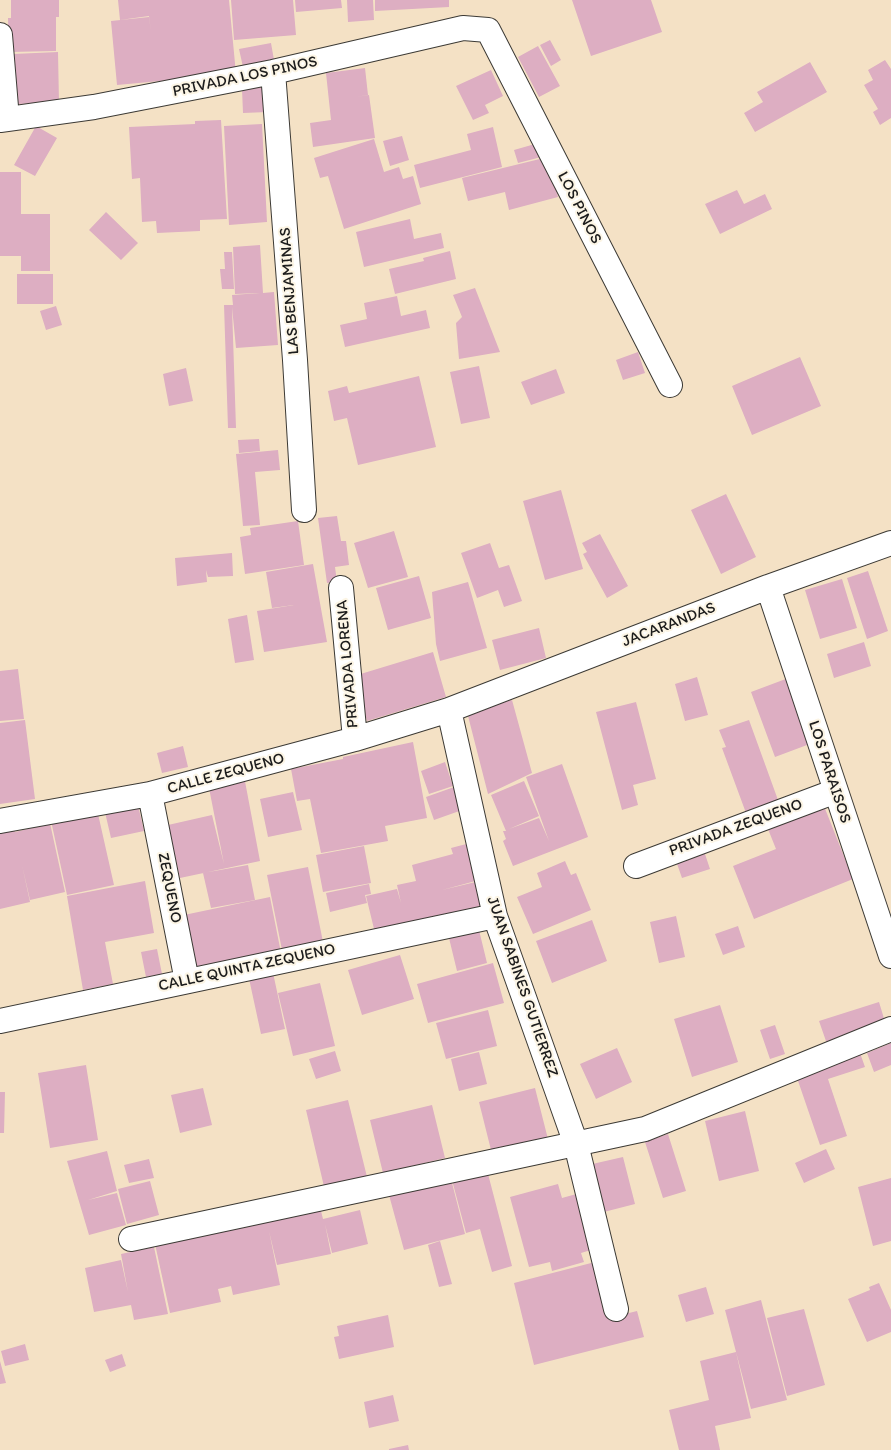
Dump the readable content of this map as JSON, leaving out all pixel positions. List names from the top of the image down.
{
  "streets": {
    "street": [
      "PRIVADA LOS PINOS",
      "LOS PINOS",
      "LAS BENJAMINAS",
      "JACARANDAS",
      "PRIVADA LORENA",
      "LOS PARAISOS",
      "CALLE ZEQUENO",
      "PRIVADA ZEQUENO",
      "ZEQUENO",
      "CALLE QUINTA ZEQUENO",
      "JUAN SABINES GUTIERREZ"
    ]
  },
  "crossings": [
    ["PRIVADA LOS PINOS", "LOS PINOS"],
    ["PRIVADA LOS PINOS", "LAS BENJAMINAS"],
    ["JACARANDAS", "LOS PARAISOS"],
    ["JACARANDAS", "CALLE ZEQUENO"],
    ["JACARANDAS", "JUAN SABINES GUTIERREZ"],
    ["PRIVADA LORENA", "CALLE ZEQUENO"],
    ["LOS PARAISOS", "PRIVADA ZEQUENO"],
    ["CALLE ZEQUENO", "ZEQUENO"],
    ["CALLE ZEQUENO", "JUAN SABINES GUTIERREZ"],
    ["ZEQUENO", "CALLE QUINTA ZEQUENO"],
    ["CALLE QUINTA ZEQUENO", "JUAN SABINES GUTIERREZ"]
  ]
}
